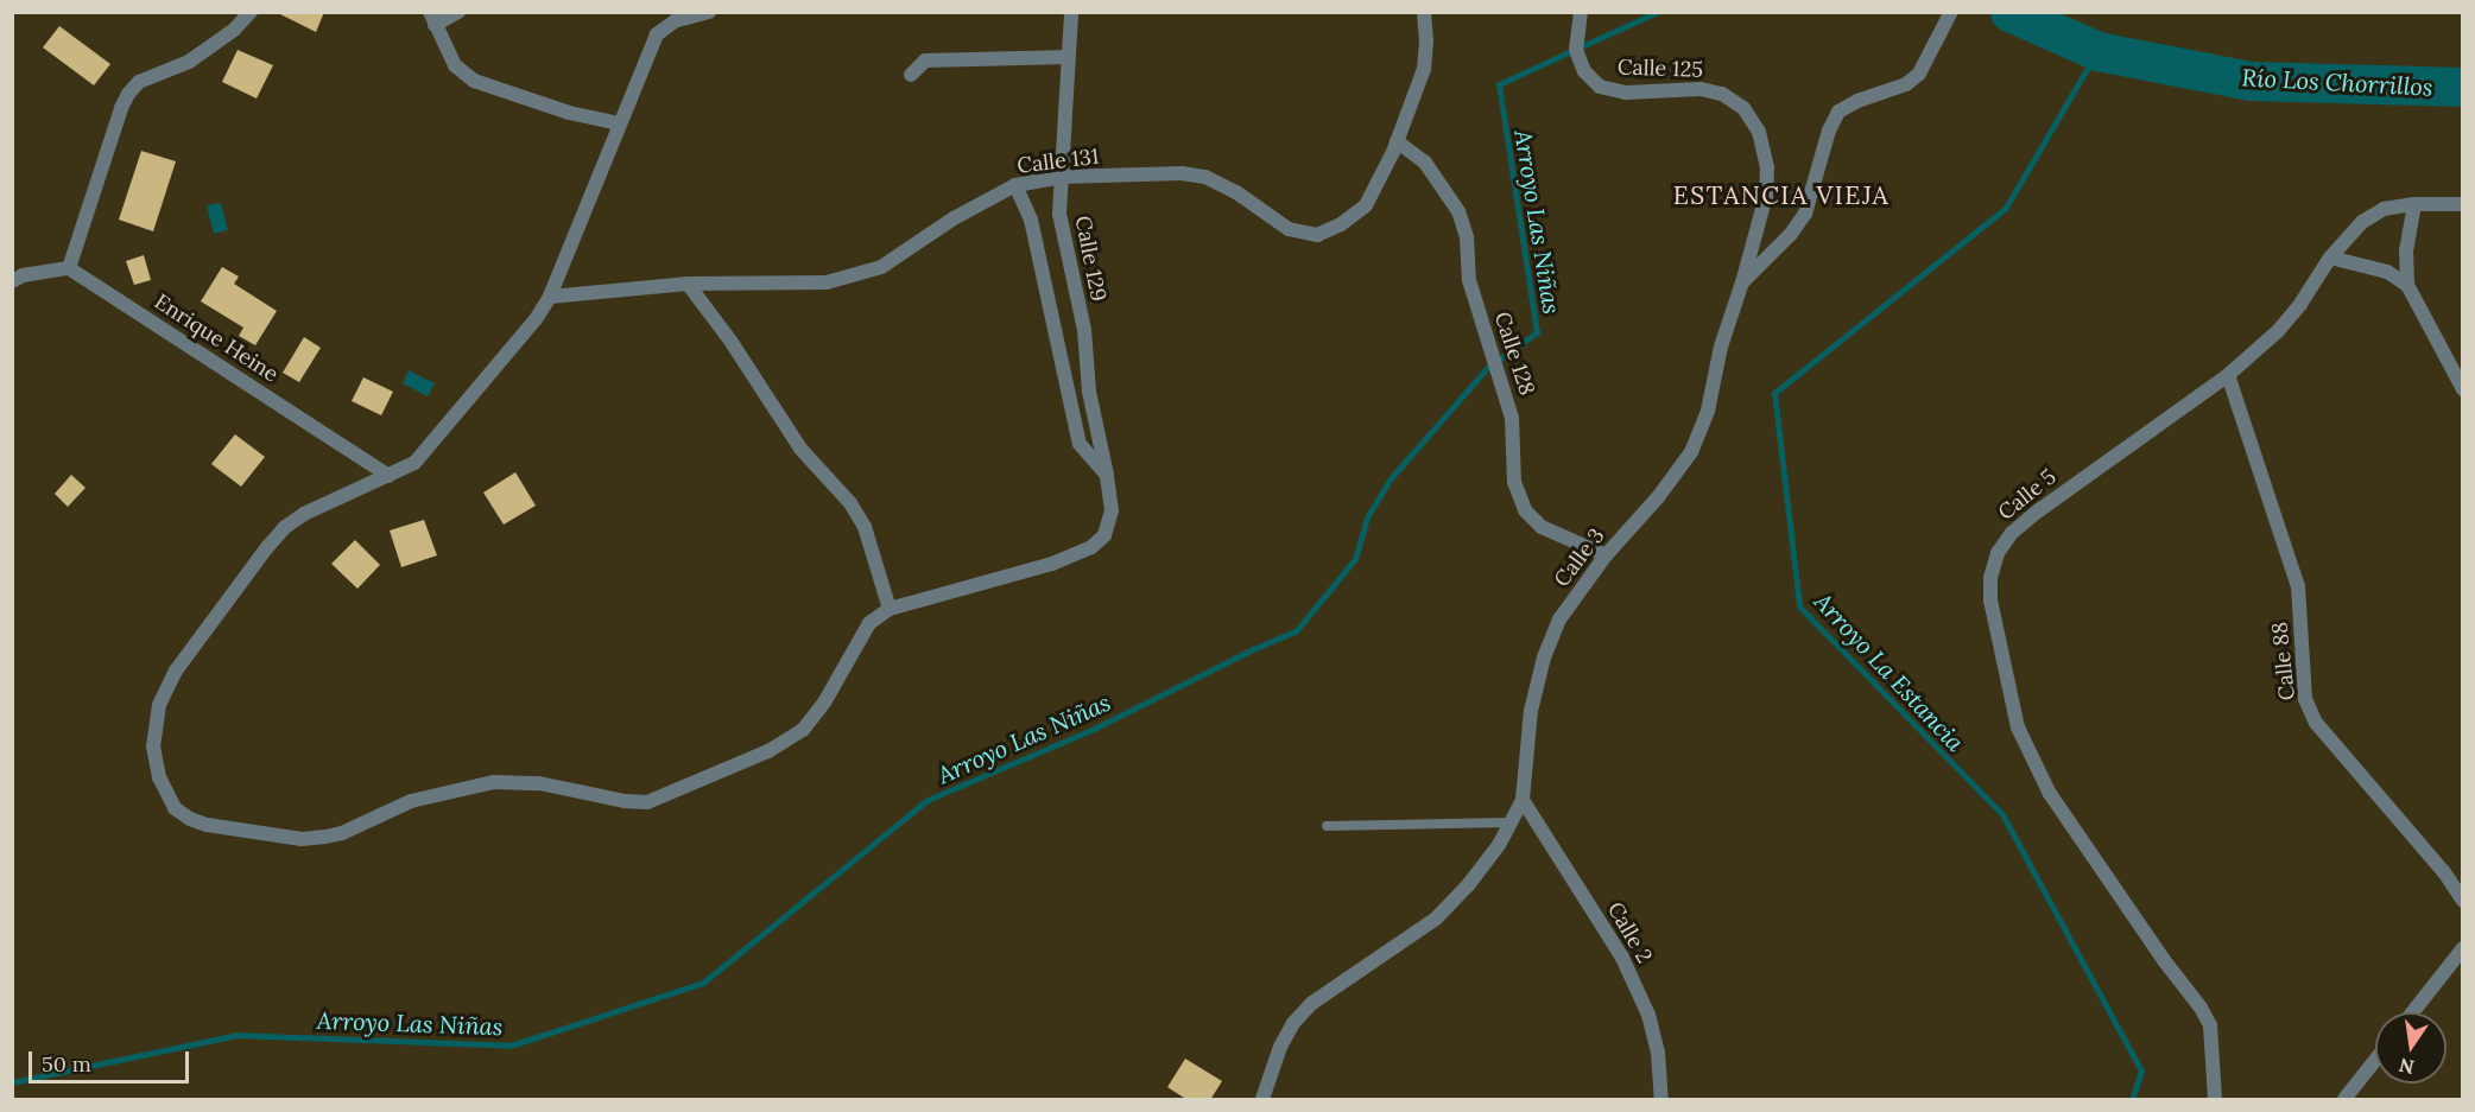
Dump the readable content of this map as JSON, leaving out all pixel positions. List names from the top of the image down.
{
  "streets": {
    "street": [
      "Calle 125",
      "Calle 131",
      "Calle 129",
      "Enrique Heine",
      "Calle 128",
      "Calle 5",
      "Calle 3",
      "Calle 88",
      "Calle 2"
    ]
  },
  "crossings": [
    ["Calle 125", "Calle 3"],
    ["Calle 131", "Calle 129"],
    ["Calle 131", "Calle 128"],
    ["Calle 128", "Calle 3"],
    ["Calle 5", "Calle 88"],
    ["Calle 3", "Calle 2"]
  ],
  "districts": ["ESTANCIA VIEJA"],
  "water": ["Río Los Chorrillos", "Arroyo Las Niñas", "Arroyo La Estancia"],
  "scale_bar": "50 m",
  "north": "bottom"
}
